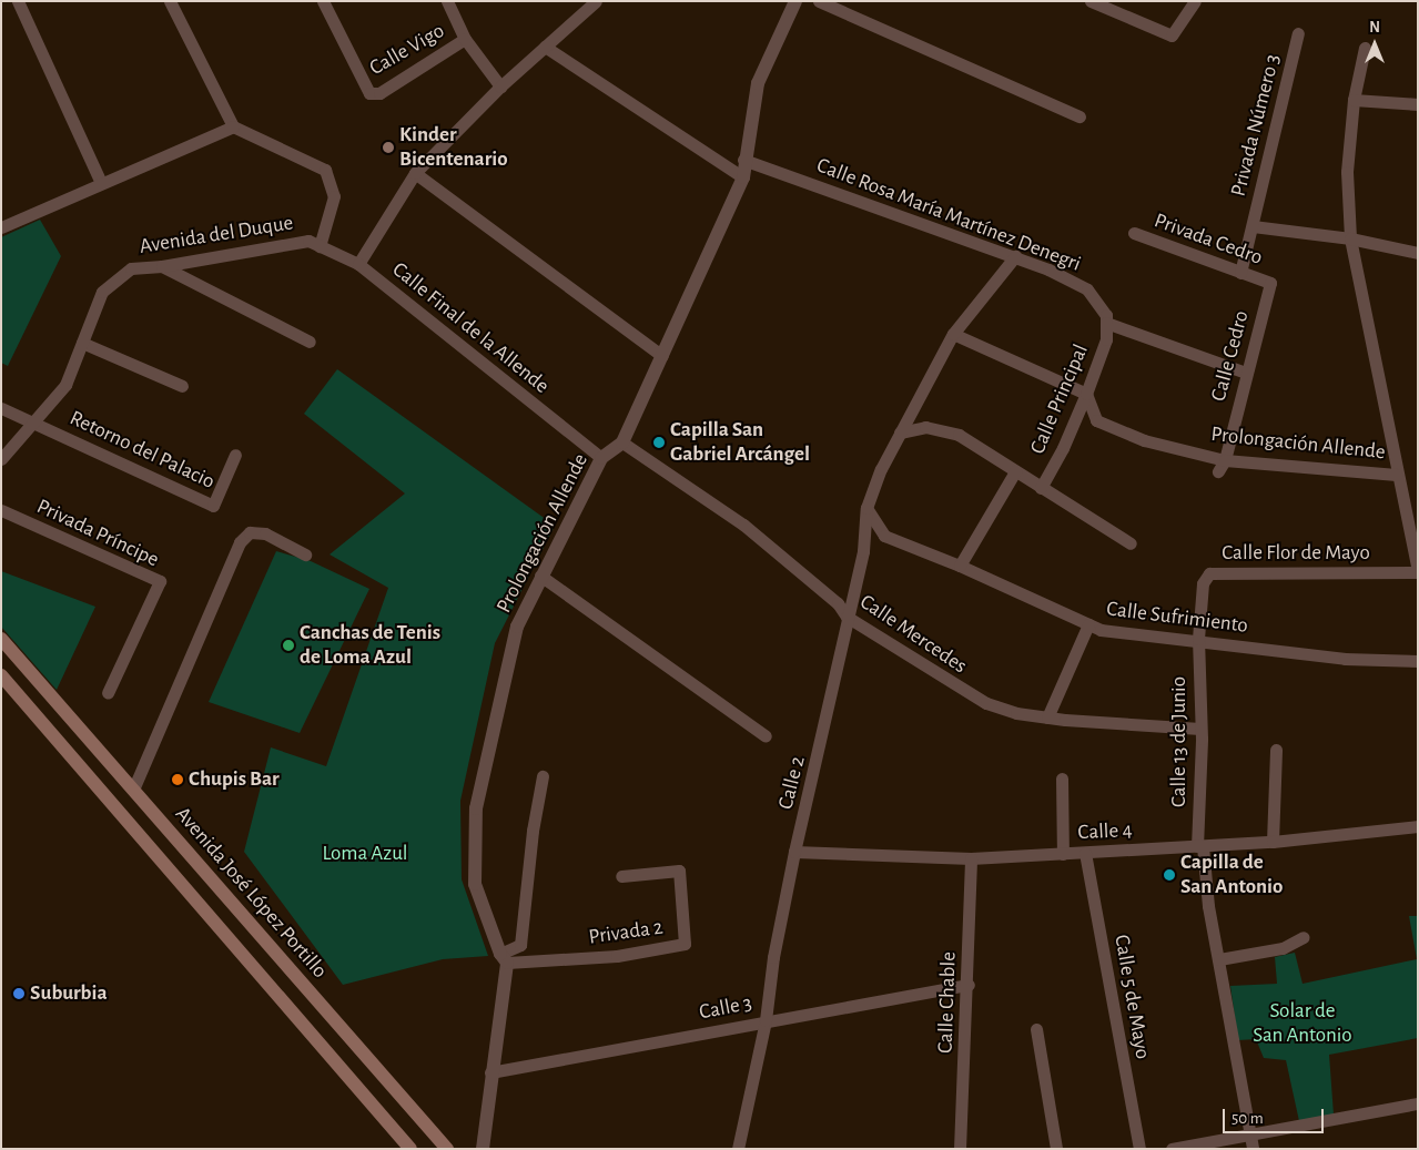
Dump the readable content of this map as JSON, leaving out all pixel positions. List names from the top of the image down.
{
  "streets": {
    "main road": ["Avenida José López Portillo"],
    "street": [
      "Calle Vigo",
      "Privada Número 3",
      "Calle Rosa María Martínez Denegri",
      "Avenida del Duque",
      "Privada Cedro",
      "Calle Final de la Allende",
      "Calle Cedro",
      "Calle Principal",
      "Prolongación Allende",
      "Retorno del Palacio",
      "Privada Príncipe",
      "Calle Flor de Mayo",
      "Calle Sufrimiento",
      "Calle Mercedes",
      "Calle 13 de Junio",
      "Calle 2",
      "Calle 4",
      "Privada 2",
      "Calle 5 de Mayo",
      "Calle Chable",
      "Calle 3"
    ]
  },
  "crossings": [
    ["Privada Número 3", "Privada Cedro"],
    ["Calle Rosa María Martínez Denegri", "Calle Principal"],
    ["Calle Rosa María Martínez Denegri", "Prolongación Allende"],
    ["Calle Rosa María Martínez Denegri", "Calle 2"],
    ["Avenida del Duque", "Calle Final de la Allende"],
    ["Avenida del Duque", "Retorno del Palacio"],
    ["Privada Cedro", "Calle Cedro"],
    ["Calle Final de la Allende", "Prolongación Allende"],
    ["Calle Cedro", "Prolongación Allende"],
    ["Calle Principal", "Prolongación Allende"],
    ["Calle Principal", "Calle Sufrimiento"],
    ["Calle Principal", "Calle 2"],
    ["Prolongación Allende", "Calle Flor de Mayo"],
    ["Prolongación Allende", "Calle Mercedes"],
    ["Prolongación Allende", "Privada 2"],
    ["Prolongación Allende", "Calle 3"],
    ["Calle Flor de Mayo", "Calle Sufrimiento"],
    ["Calle Flor de Mayo", "Calle 13 de Junio"],
    ["Calle Sufrimiento", "Calle 13 de Junio"],
    ["Calle Sufrimiento", "Calle 2"],
    ["Calle Mercedes", "Calle 13 de Junio"],
    ["Calle Mercedes", "Calle 2"],
    ["Calle 13 de Junio", "Calle 4"],
    ["Calle 2", "Calle 4"],
    ["Calle 2", "Calle 3"],
    ["Calle 4", "Calle 5 de Mayo"],
    ["Calle 4", "Calle Chable"],
    ["Calle Chable", "Calle 3"]
  ],
  "parks": ["Loma Azul", "Solar de San Antonio"],
  "places": [
    "Kinder Bicentenario",
    "Capilla San Gabriel Arcángel",
    "Canchas de Tenis de Loma Azul",
    "Chupis Bar",
    "Capilla de San Antonio",
    "Suburbia"
  ],
  "scale_bar": "50 m",
  "north": "top"
}
